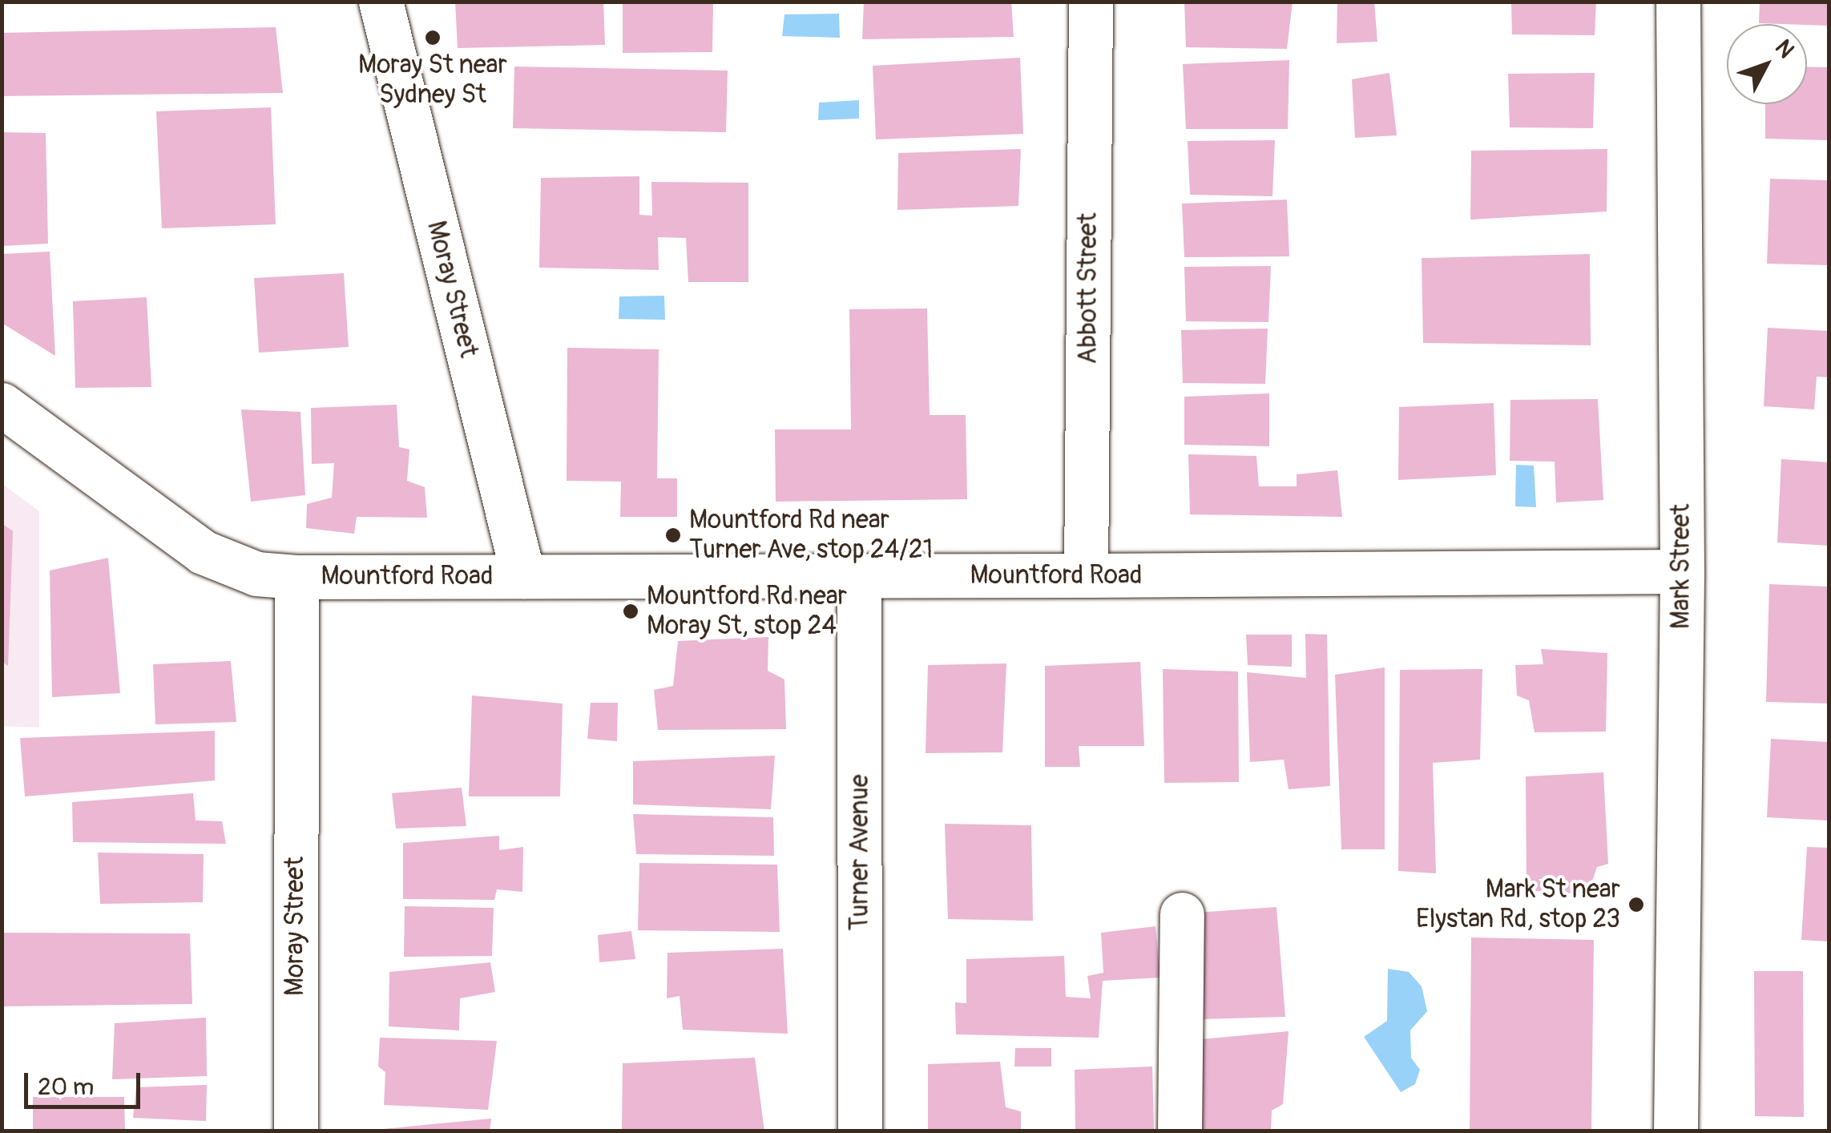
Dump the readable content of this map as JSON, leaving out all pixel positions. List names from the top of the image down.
{
  "streets": {
    "street": [
      "Abbott Street",
      "Moray Street",
      "Mark Street",
      "Mountford Road",
      "Turner Avenue"
    ]
  },
  "crossings": [
    ["Abbott Street", "Mountford Road"],
    ["Moray Street", "Mountford Road"],
    ["Mark Street", "Mountford Road"],
    ["Mountford Road", "Turner Avenue"]
  ],
  "places": [
    "Moray St near Sydney St",
    "Mountford Rd near Turner Ave, stop 24/21",
    "Mountford Rd near Moray St, stop 24",
    "Mark St near Elystan Rd, stop 23"
  ],
  "scale_bar": "20 m",
  "north": "top right"
}
